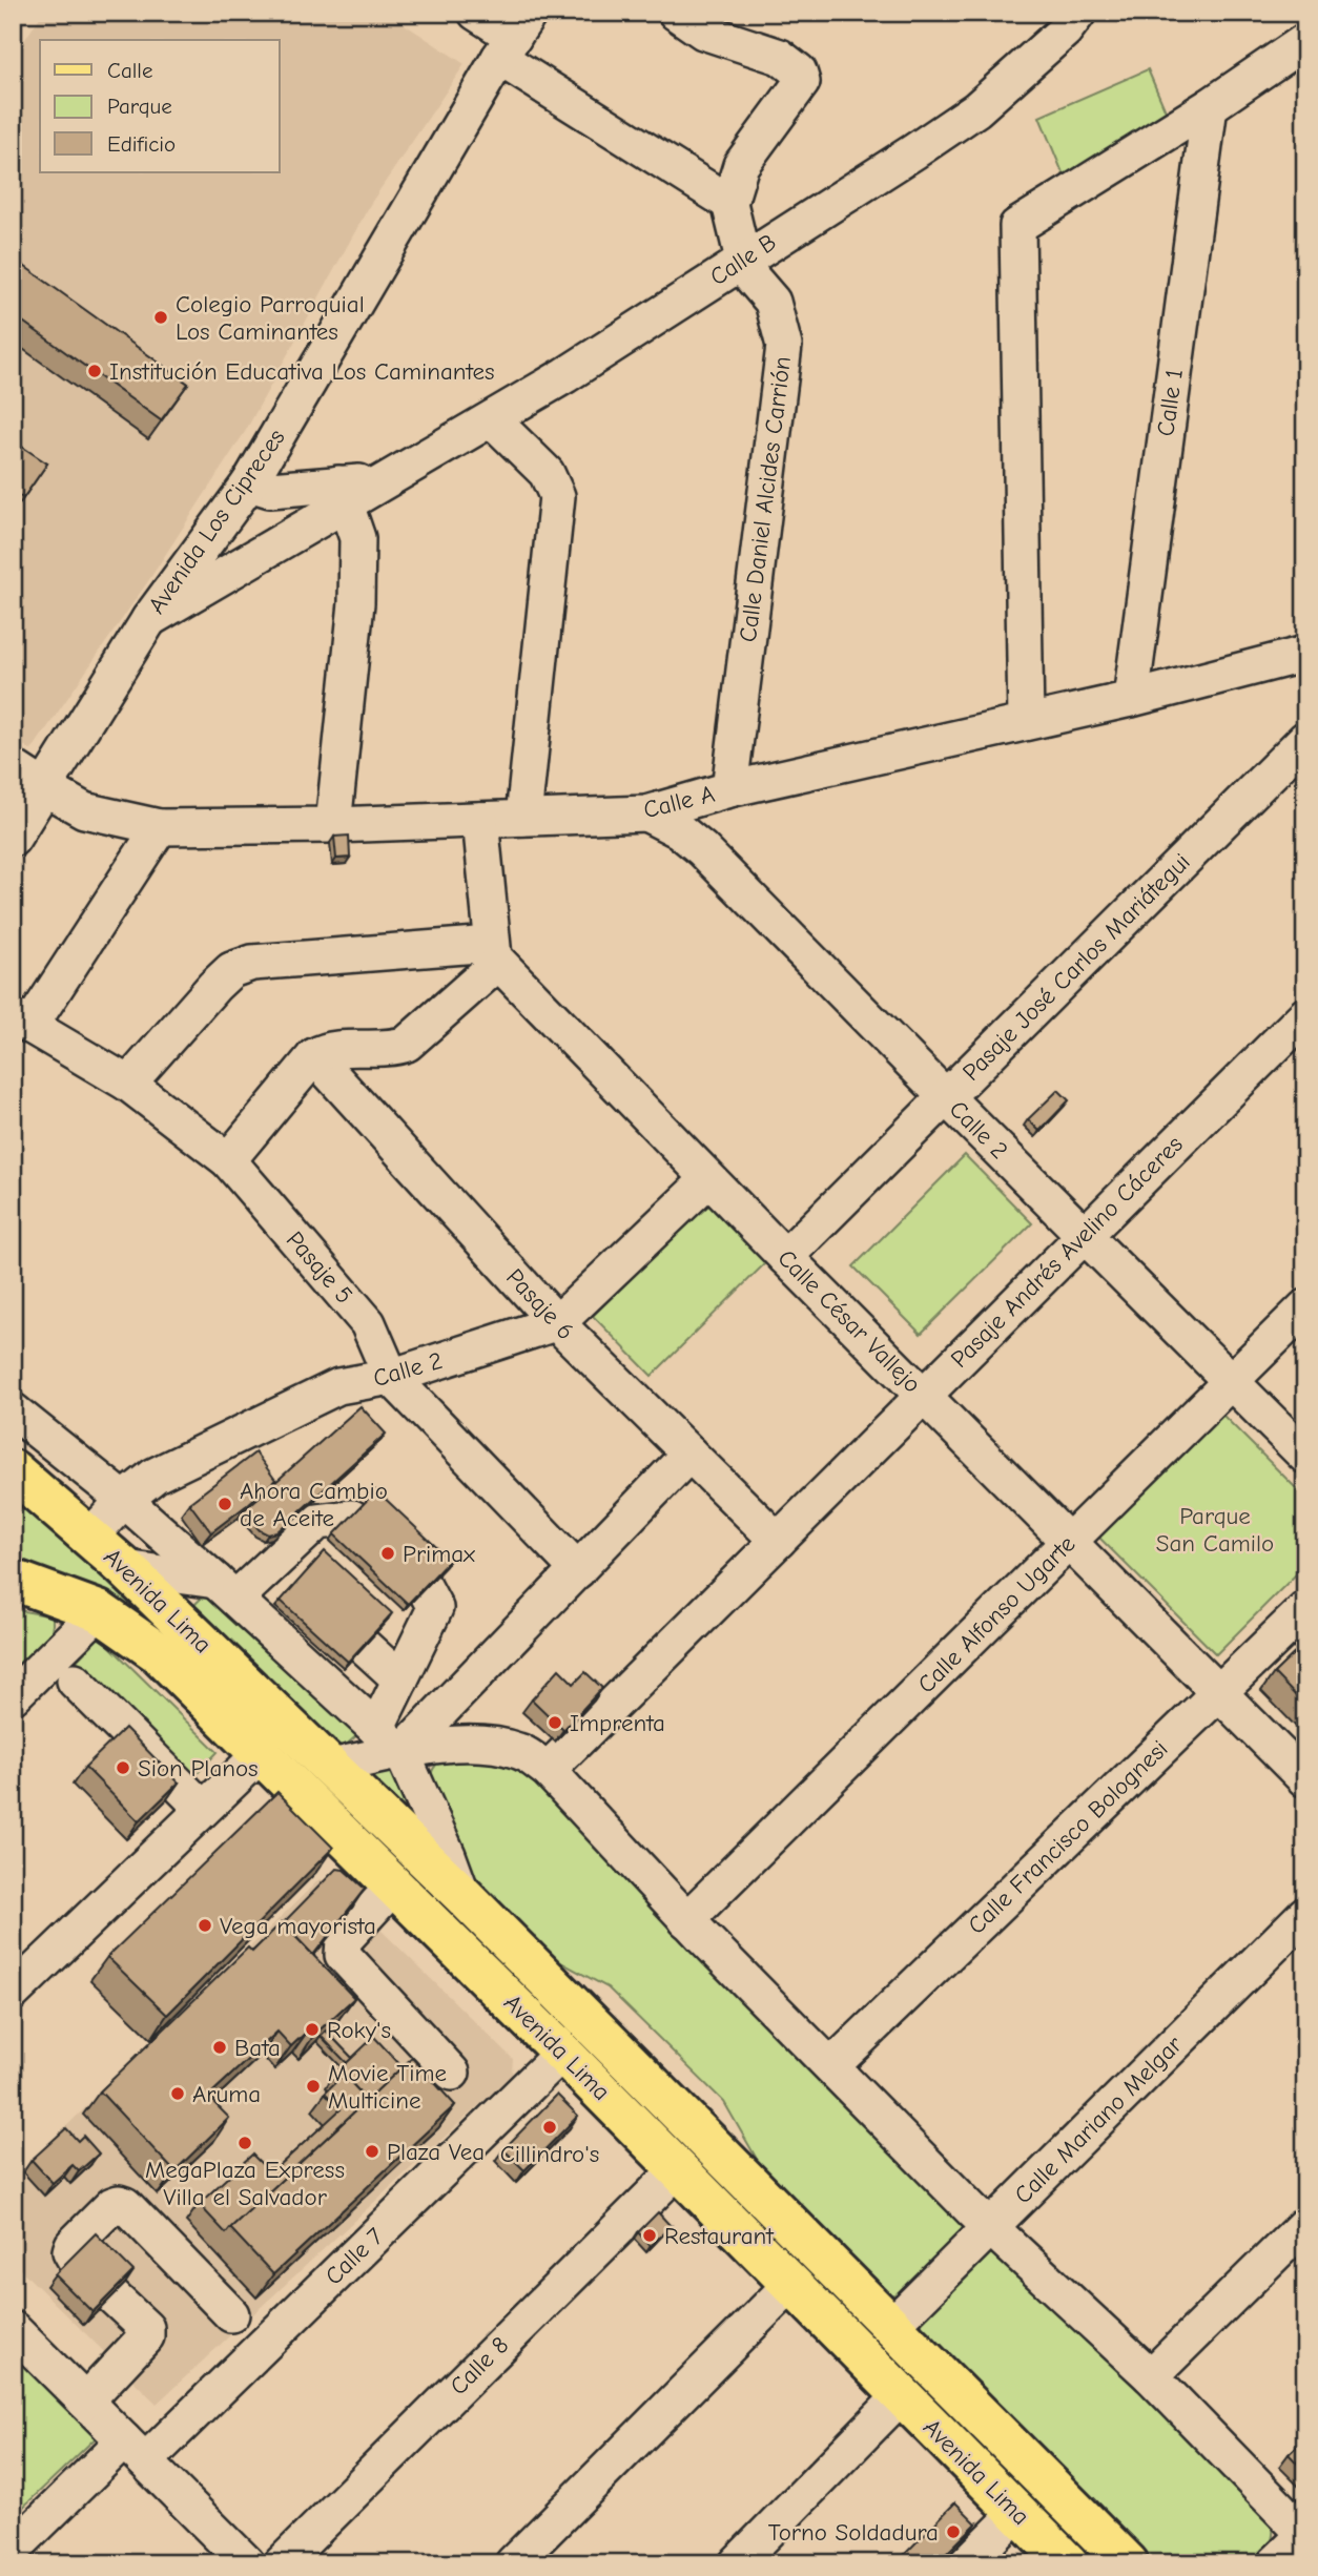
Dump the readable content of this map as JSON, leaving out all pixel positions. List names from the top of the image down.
{
  "streets": {
    "main road": ["Avenida Lima"],
    "street": [
      "Calle B",
      "Calle 1",
      "Calle Daniel Alcides Carrión",
      "Avenida Los Cipreces",
      "Calle A",
      "Pasaje José Carlos Mariátegui",
      "Calle 2",
      "Pasaje Andrés Avelino Cáceres",
      "Pasaje 5",
      "Pasaje 6",
      "Calle César Vallejo",
      "Calle Alfonso Ugarte",
      "Calle Francisco Bolognesi",
      "Calle Mariano Melgar",
      "Calle 7",
      "Calle 8"
    ]
  },
  "crossings": [
    ["Calle B", "Calle Daniel Alcides Carrión"],
    ["Calle B", "Avenida Los Cipreces"],
    ["Calle 1", "Calle A"],
    ["Calle Daniel Alcides Carrión", "Calle A"],
    ["Avenida Los Cipreces", "Calle A"],
    ["Calle A", "Calle 2"],
    ["Pasaje José Carlos Mariátegui", "Calle 2"],
    ["Pasaje José Carlos Mariátegui", "Calle César Vallejo"],
    ["Calle 2", "Pasaje Andrés Avelino Cáceres"],
    ["Calle 2", "Pasaje 5"],
    ["Calle 2", "Pasaje 6"],
    ["Calle 2", "Calle César Vallejo"],
    ["Calle 2", "Avenida Lima"],
    ["Calle 2", "Calle Alfonso Ugarte"],
    ["Pasaje Andrés Avelino Cáceres", "Pasaje 6"],
    ["Pasaje Andrés Avelino Cáceres", "Calle César Vallejo"],
    ["Calle César Vallejo", "Calle Alfonso Ugarte"],
    ["Calle César Vallejo", "Calle Francisco Bolognesi"],
    ["Avenida Lima", "Calle Mariano Melgar"],
    ["Avenida Lima", "Calle 7"],
    ["Avenida Lima", "Calle 8"]
  ],
  "parks": ["Parque San Camilo"],
  "places": [
    "Colegio Parroquial Los Caminantes",
    "Institución Educativa Los Caminantes",
    "Ahora Cambio de Aceite",
    "Primax",
    "Imprenta",
    "Sion Planos",
    "Vega mayorista",
    "Roky's",
    "Bata",
    "Movie Time Multicine",
    "Aruma",
    "Cillindro's",
    "MegaPlaza Express Villa el Salvador",
    "Plaza Vea",
    "Restaurant",
    "Torno Soldadura"
  ],
  "legend": ["Calle", "Parque", "Edificio"]
}
